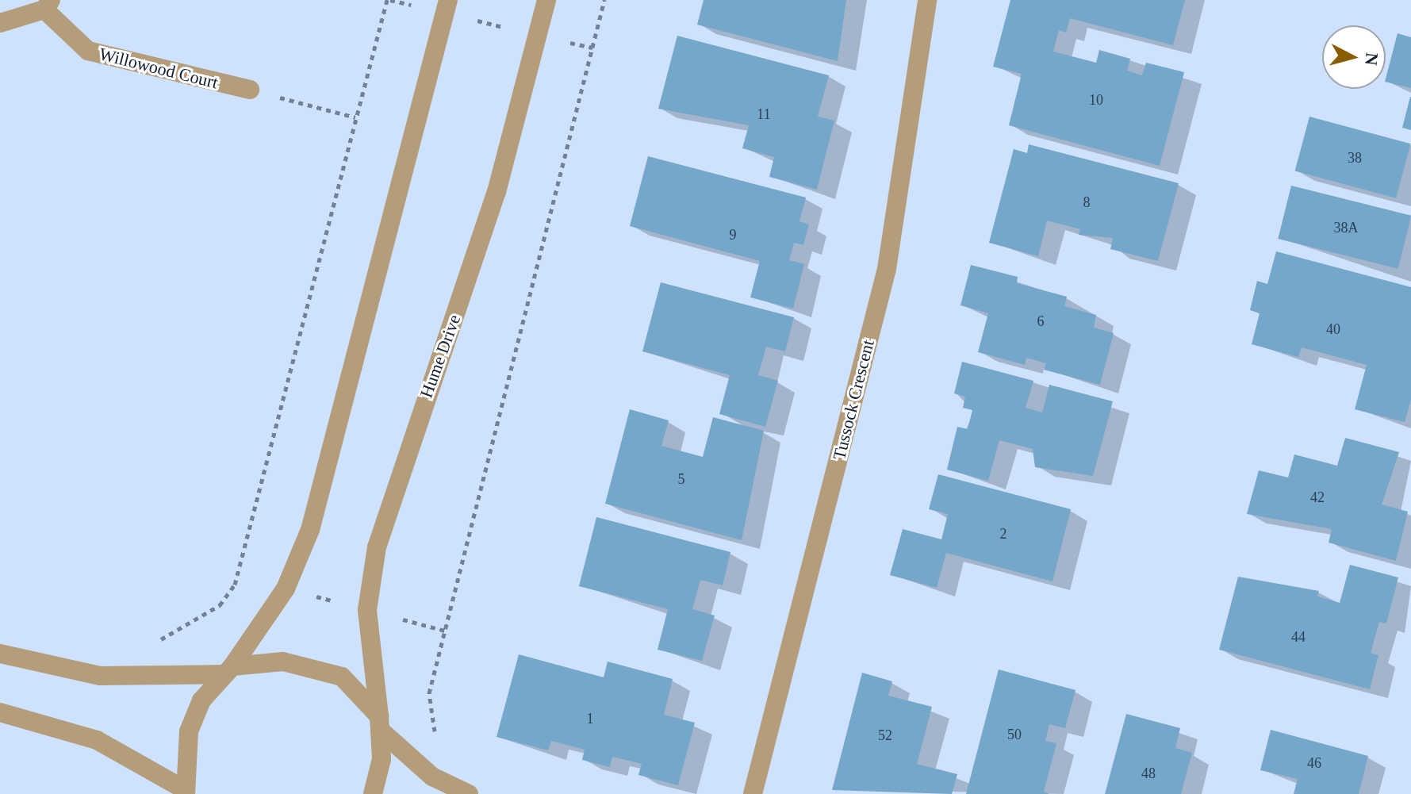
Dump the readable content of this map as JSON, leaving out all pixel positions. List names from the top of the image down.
{
  "streets": {
    "street": ["Willowood Court", "Hume Drive", "Tussock Crescent"]
  },
  "house_numbers": [
    "10",
    "11",
    "38",
    "8",
    "38A",
    "9",
    "6",
    "40",
    "5",
    "42",
    "2",
    "44",
    "1",
    "50",
    "52",
    "46",
    "48"
  ],
  "north": "right"
}
